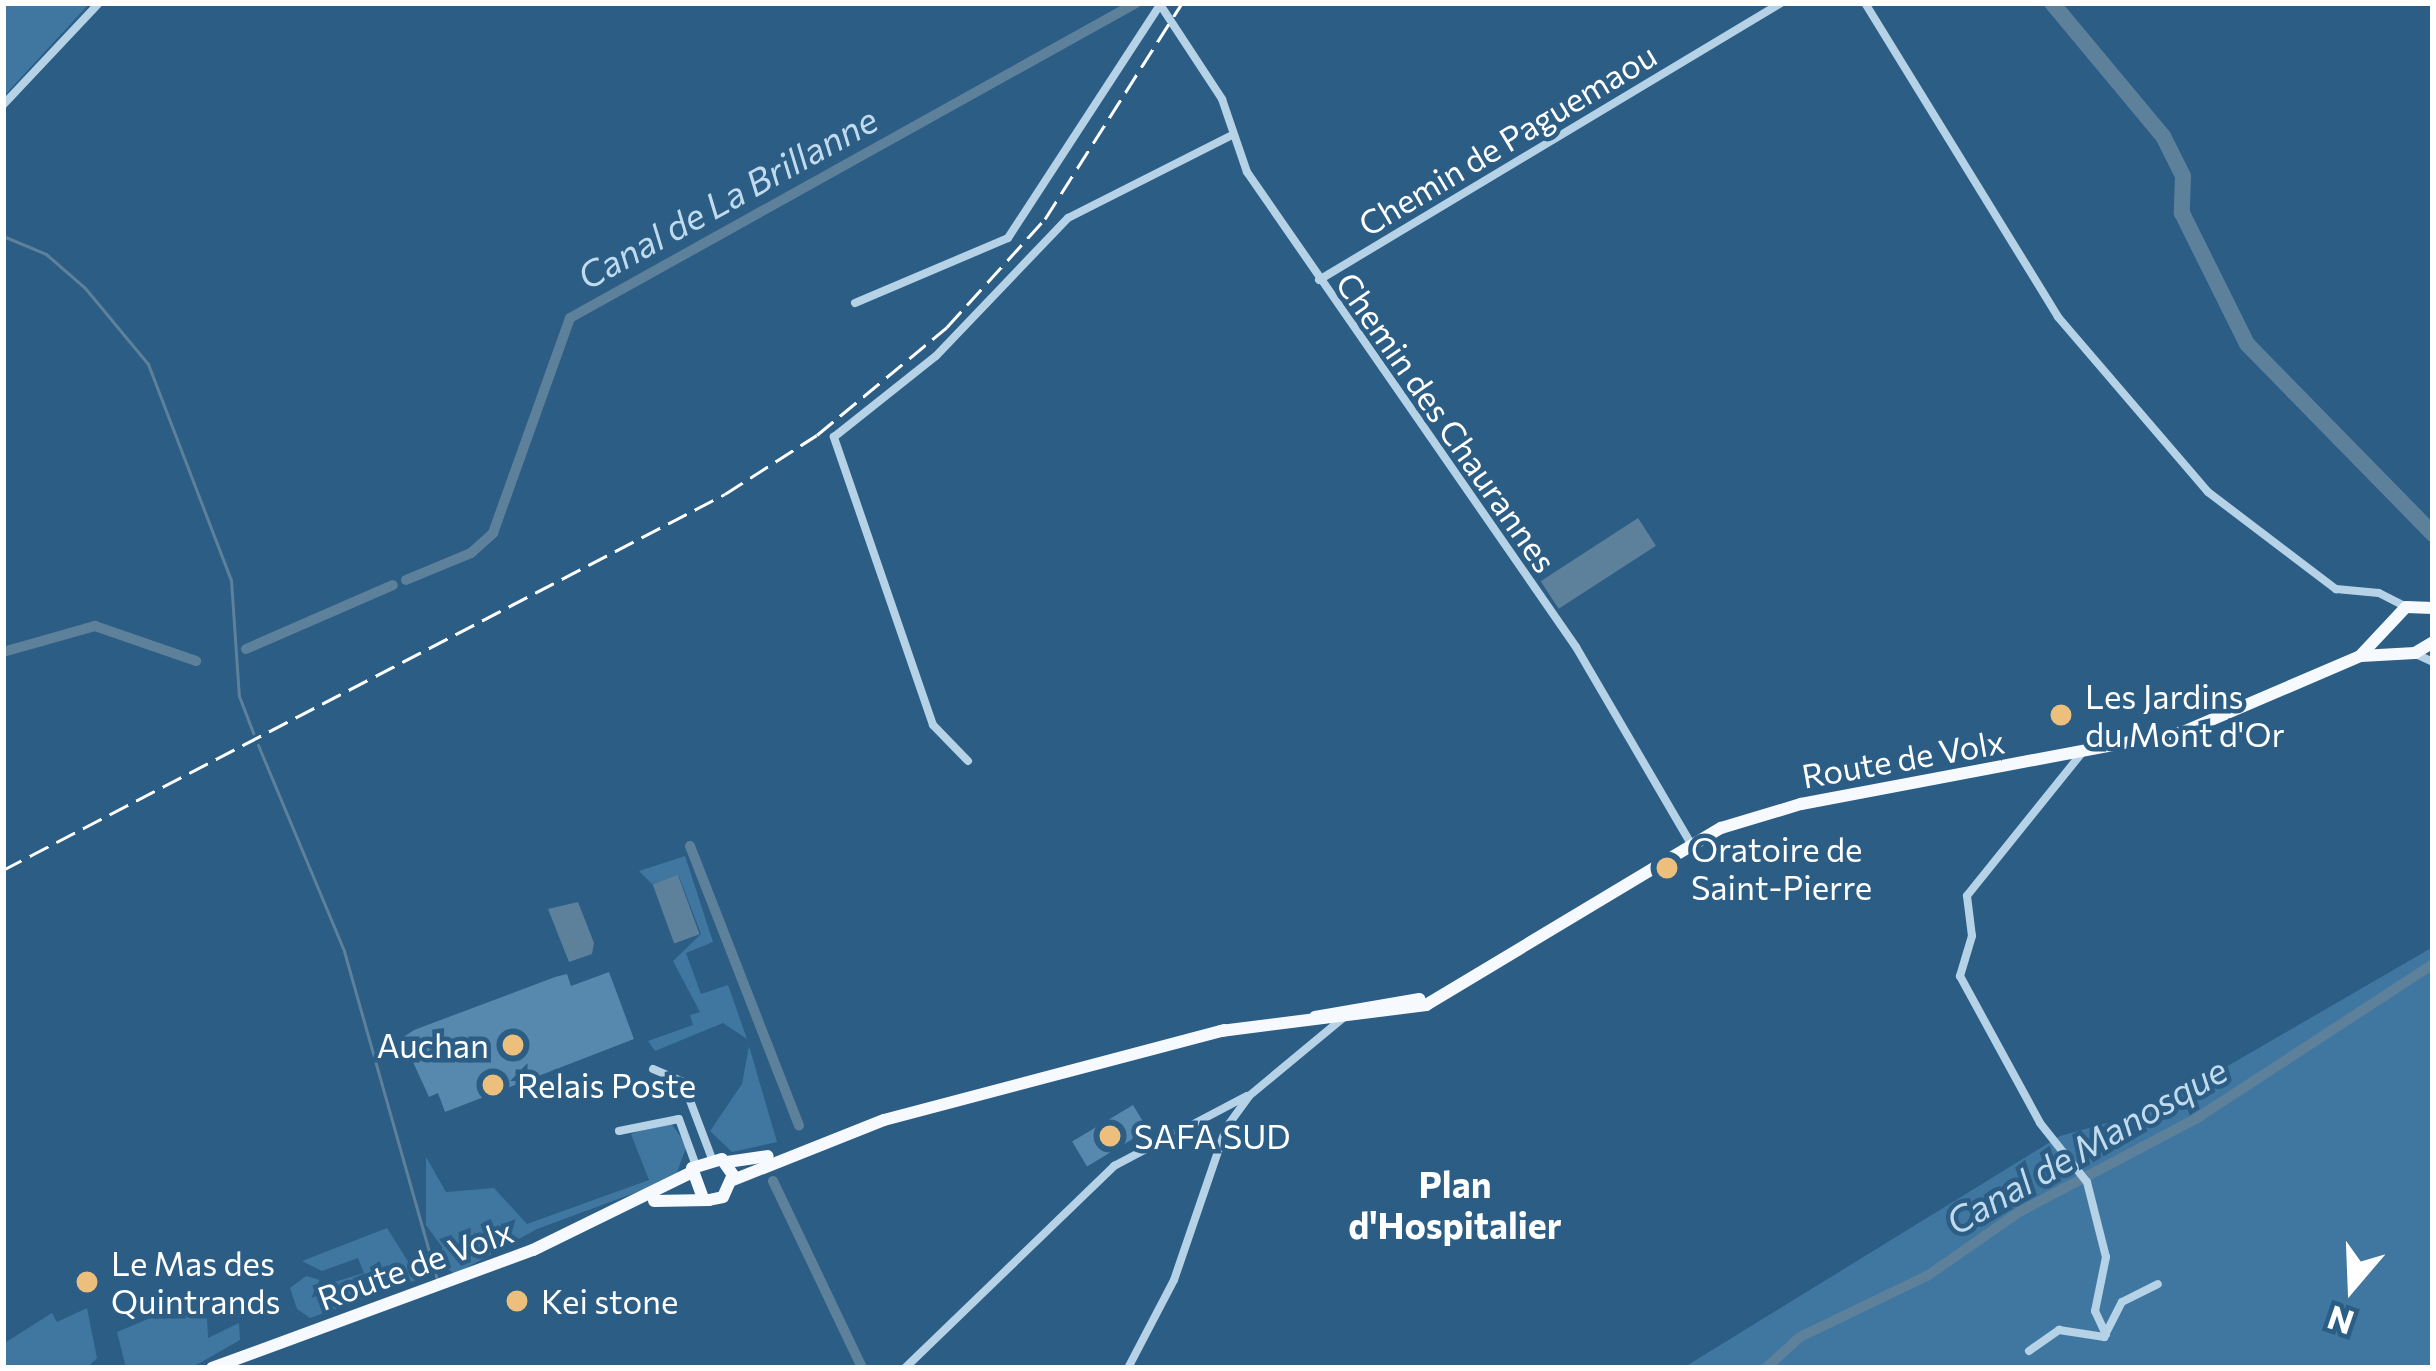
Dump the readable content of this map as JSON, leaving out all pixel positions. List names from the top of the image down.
{
  "streets": {
    "main road": ["Route de Volx"],
    "street": ["Chemin de Paguemaou", "Chemin des Chaurannes"]
  },
  "crossings": [
    ["Chemin de Paguemaou", "Chemin des Chaurannes"],
    ["Chemin des Chaurannes", "Route de Volx"]
  ],
  "districts": ["Plan d'Hospitalier"],
  "water": ["Canal de La Brillanne", "Canal de Manosque"],
  "places": [
    "Les Jardins du Mont d'Or",
    "Oratoire de Saint-Pierre",
    "Auchan",
    "Relais Poste",
    "SAFA SUD",
    "Le Mas des Quintrands",
    "Kei stone"
  ],
  "north": "bottom"
}
